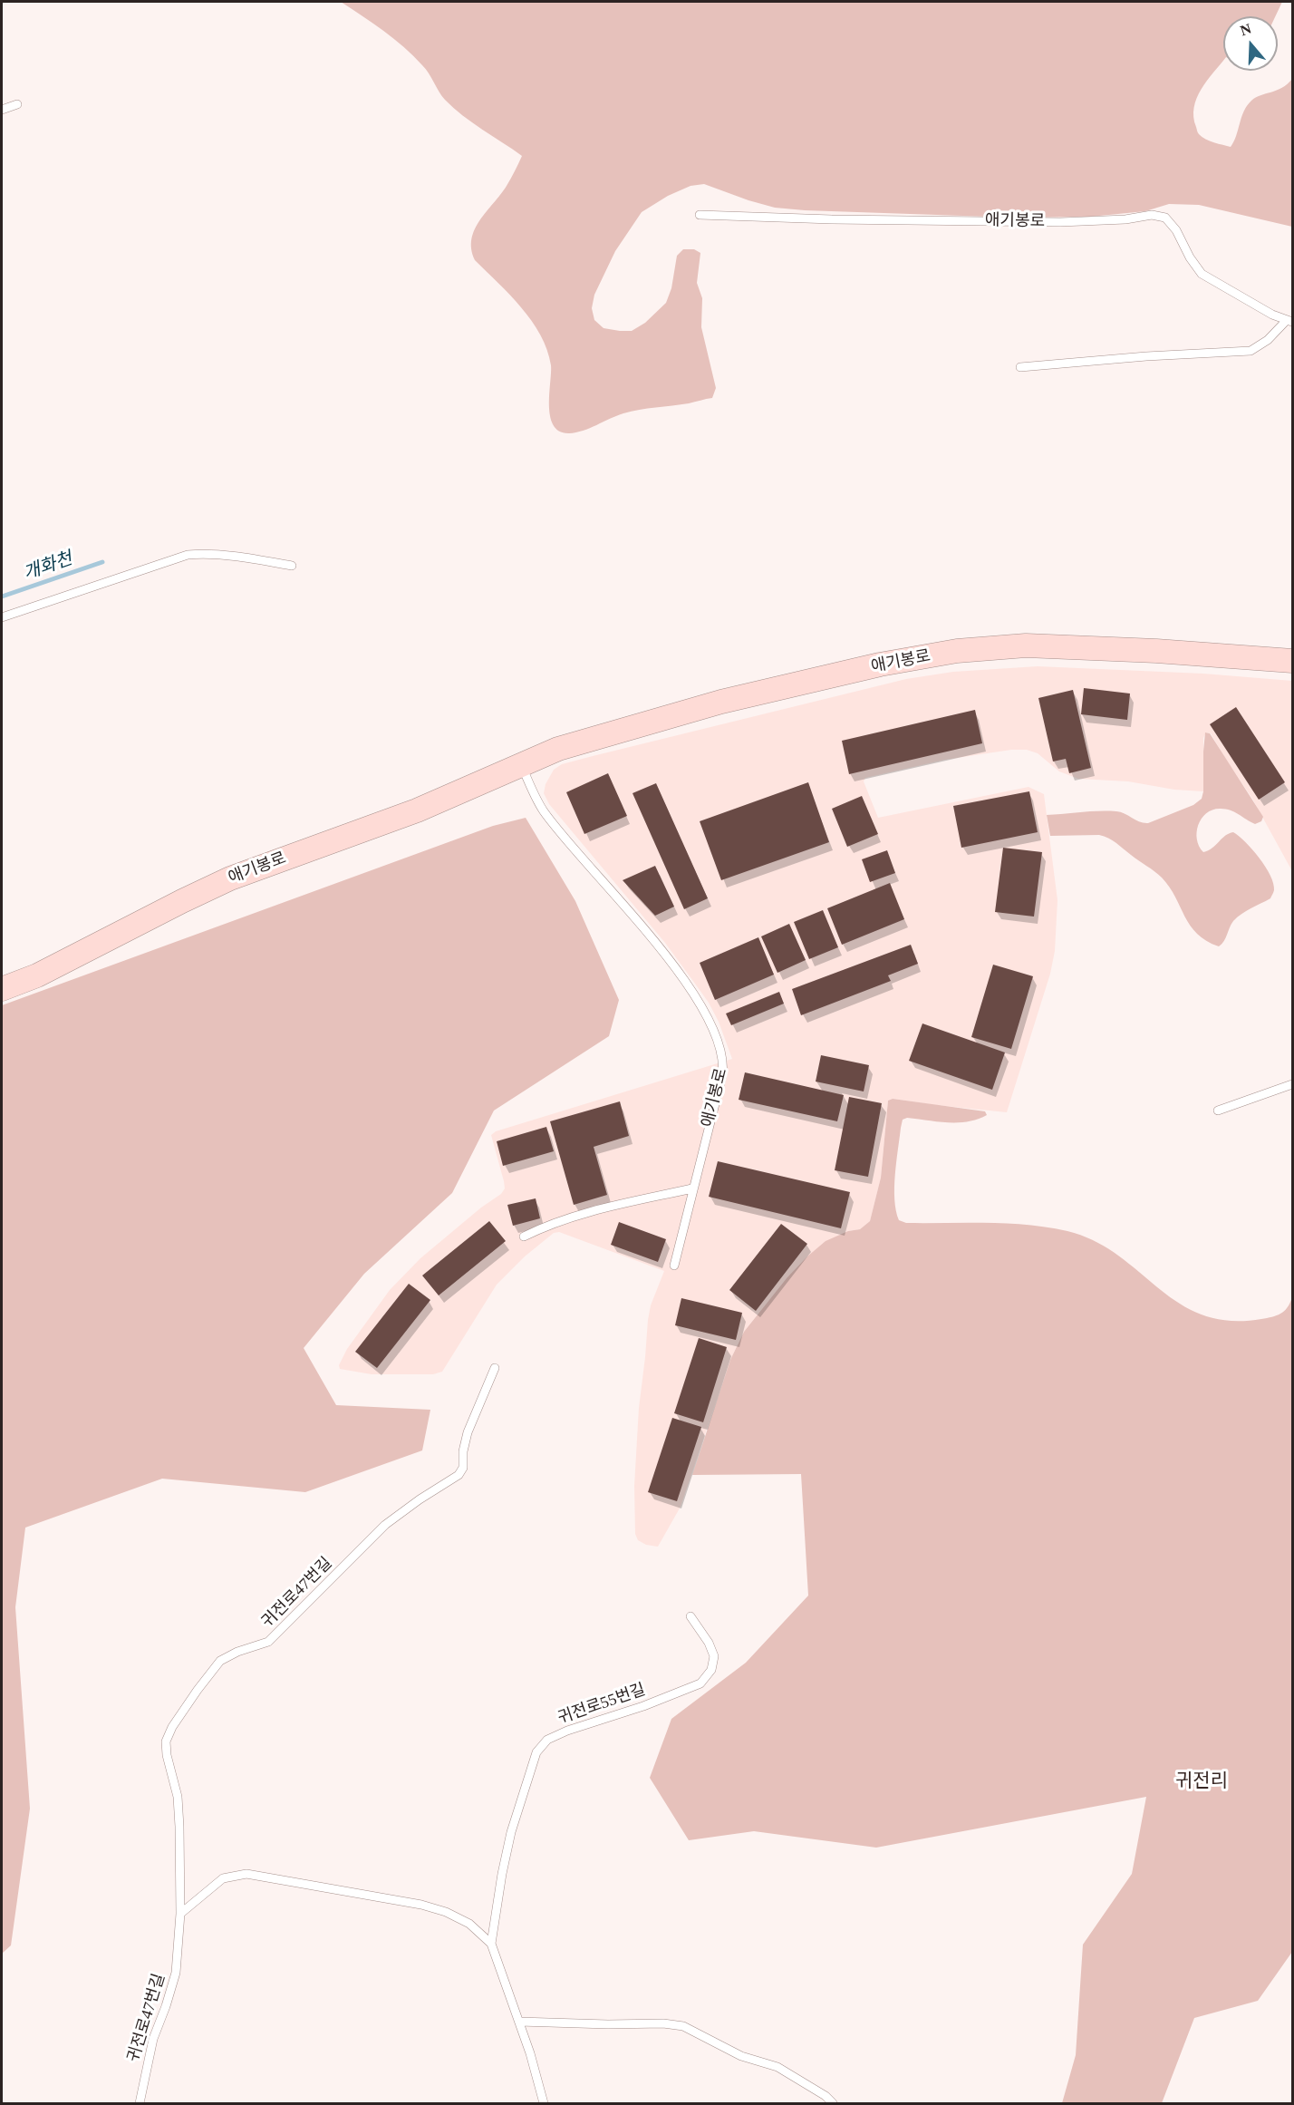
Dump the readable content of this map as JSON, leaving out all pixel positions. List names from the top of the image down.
{
  "streets": {
    "main road": ["애기봉로"],
    "lane": ["귀전로47번길", "귀전로55번길"]
  },
  "crossings": [
    ["귀전로47번길", "귀전로55번길"]
  ],
  "districts": ["귀전리"],
  "water": ["개화천"],
  "north": "top"
}
